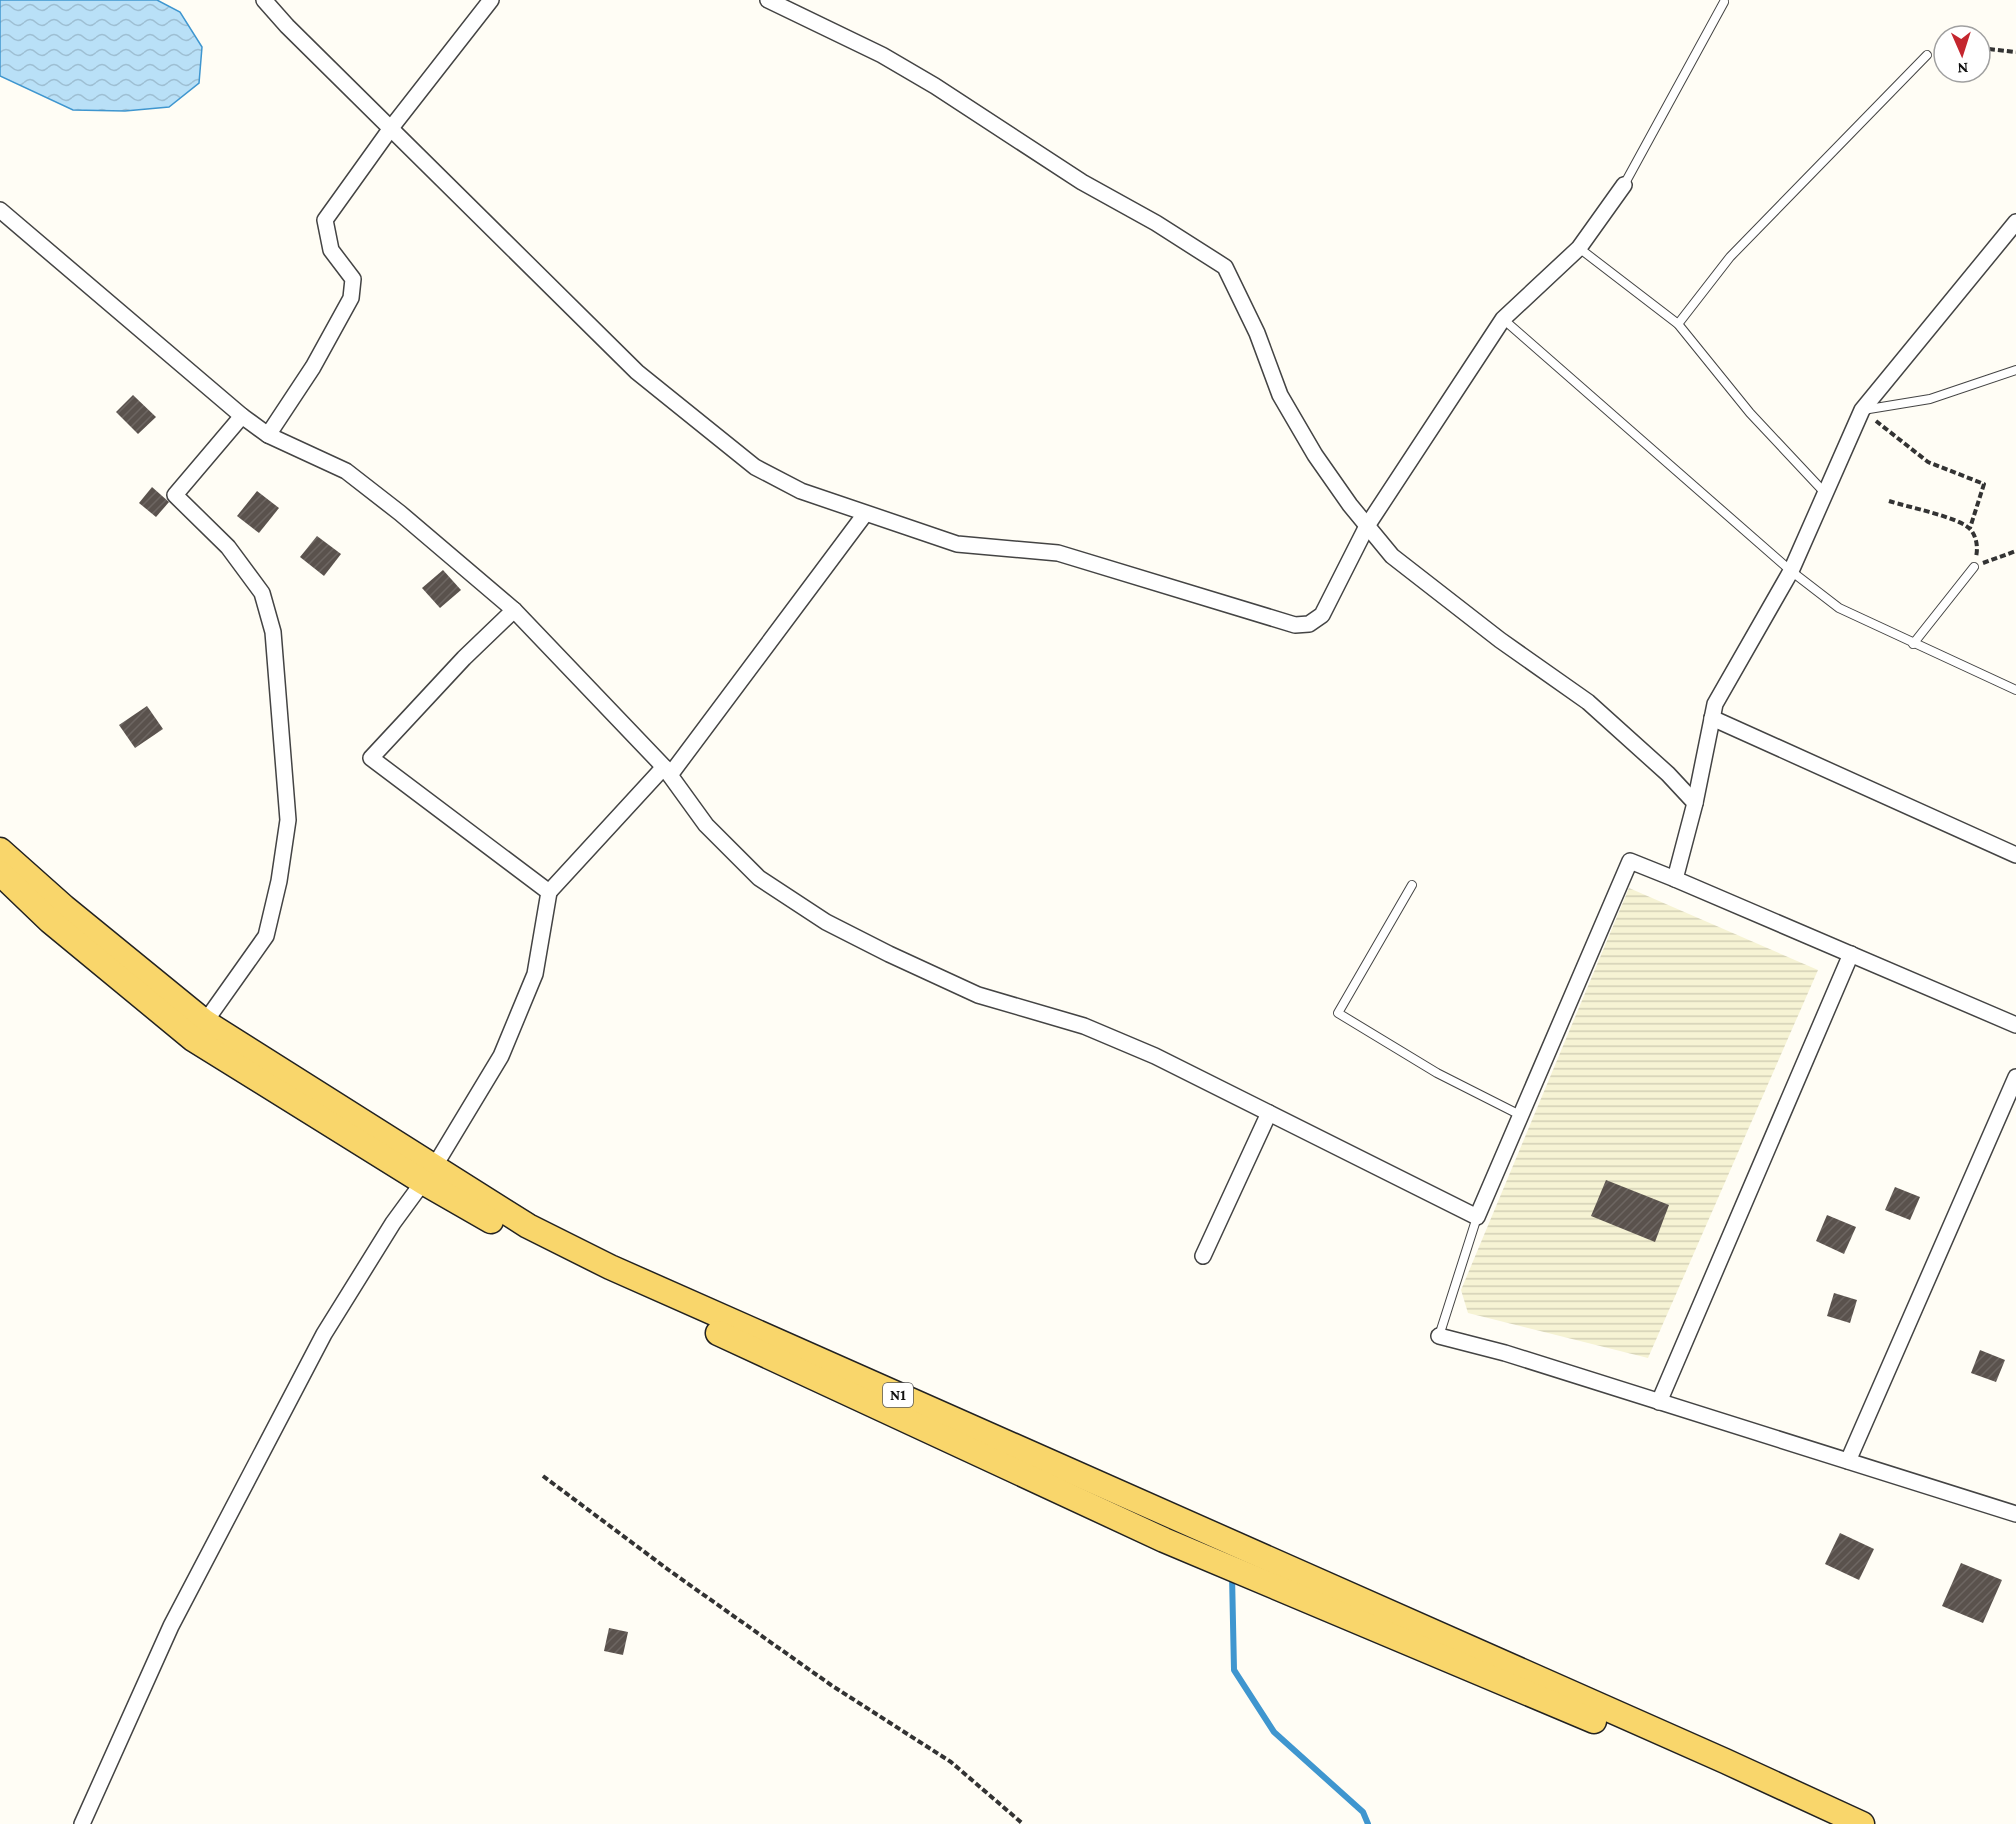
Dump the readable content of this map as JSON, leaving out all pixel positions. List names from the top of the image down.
{
  "streets": {
    "main road": ["N1"]
  },
  "north": "bottom"
}
